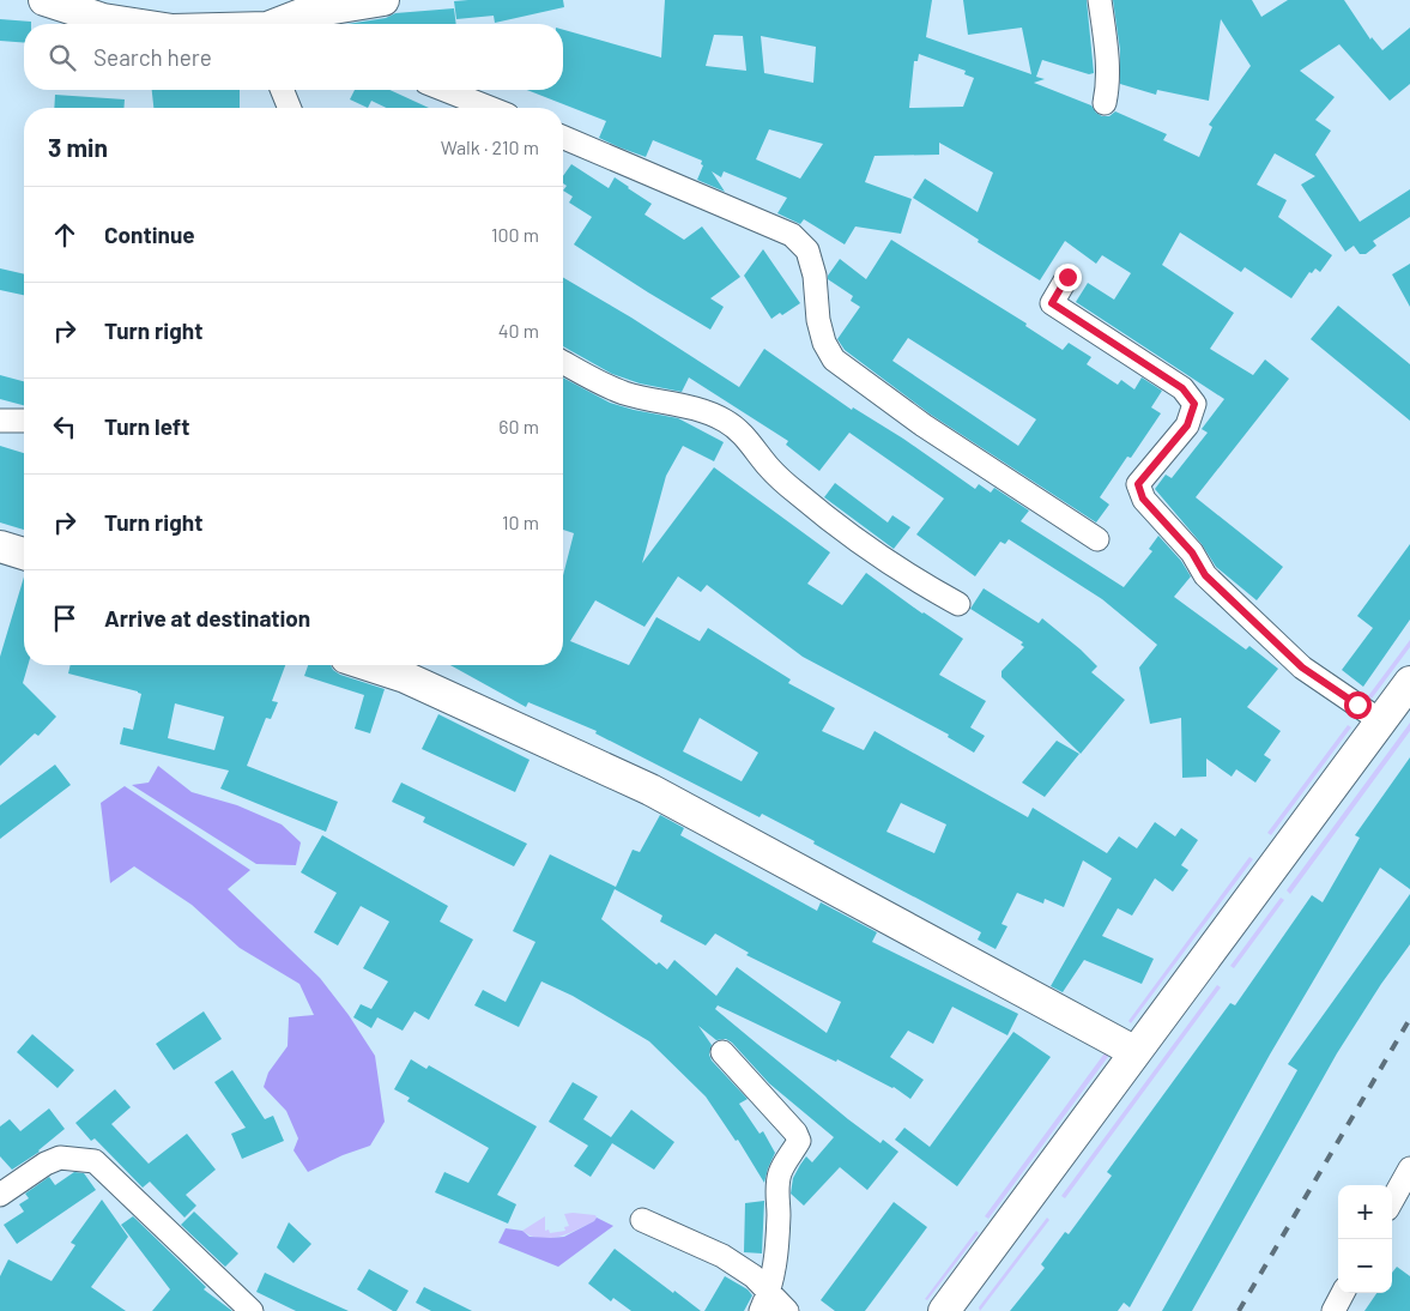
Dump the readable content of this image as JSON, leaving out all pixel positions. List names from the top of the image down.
{
  "page": {
    "search": "Search here",
    "heading": ["3 min", "Walk · 210 m"],
    "list": [
      ["Continue", "100 m"],
      ["Turn right", "40 m"],
      ["Turn left", "60 m"],
      ["Turn right", "10 m"],
      "Arrive at destination"
    ],
    "map_buttons": ["+", "−"]
  }
}
